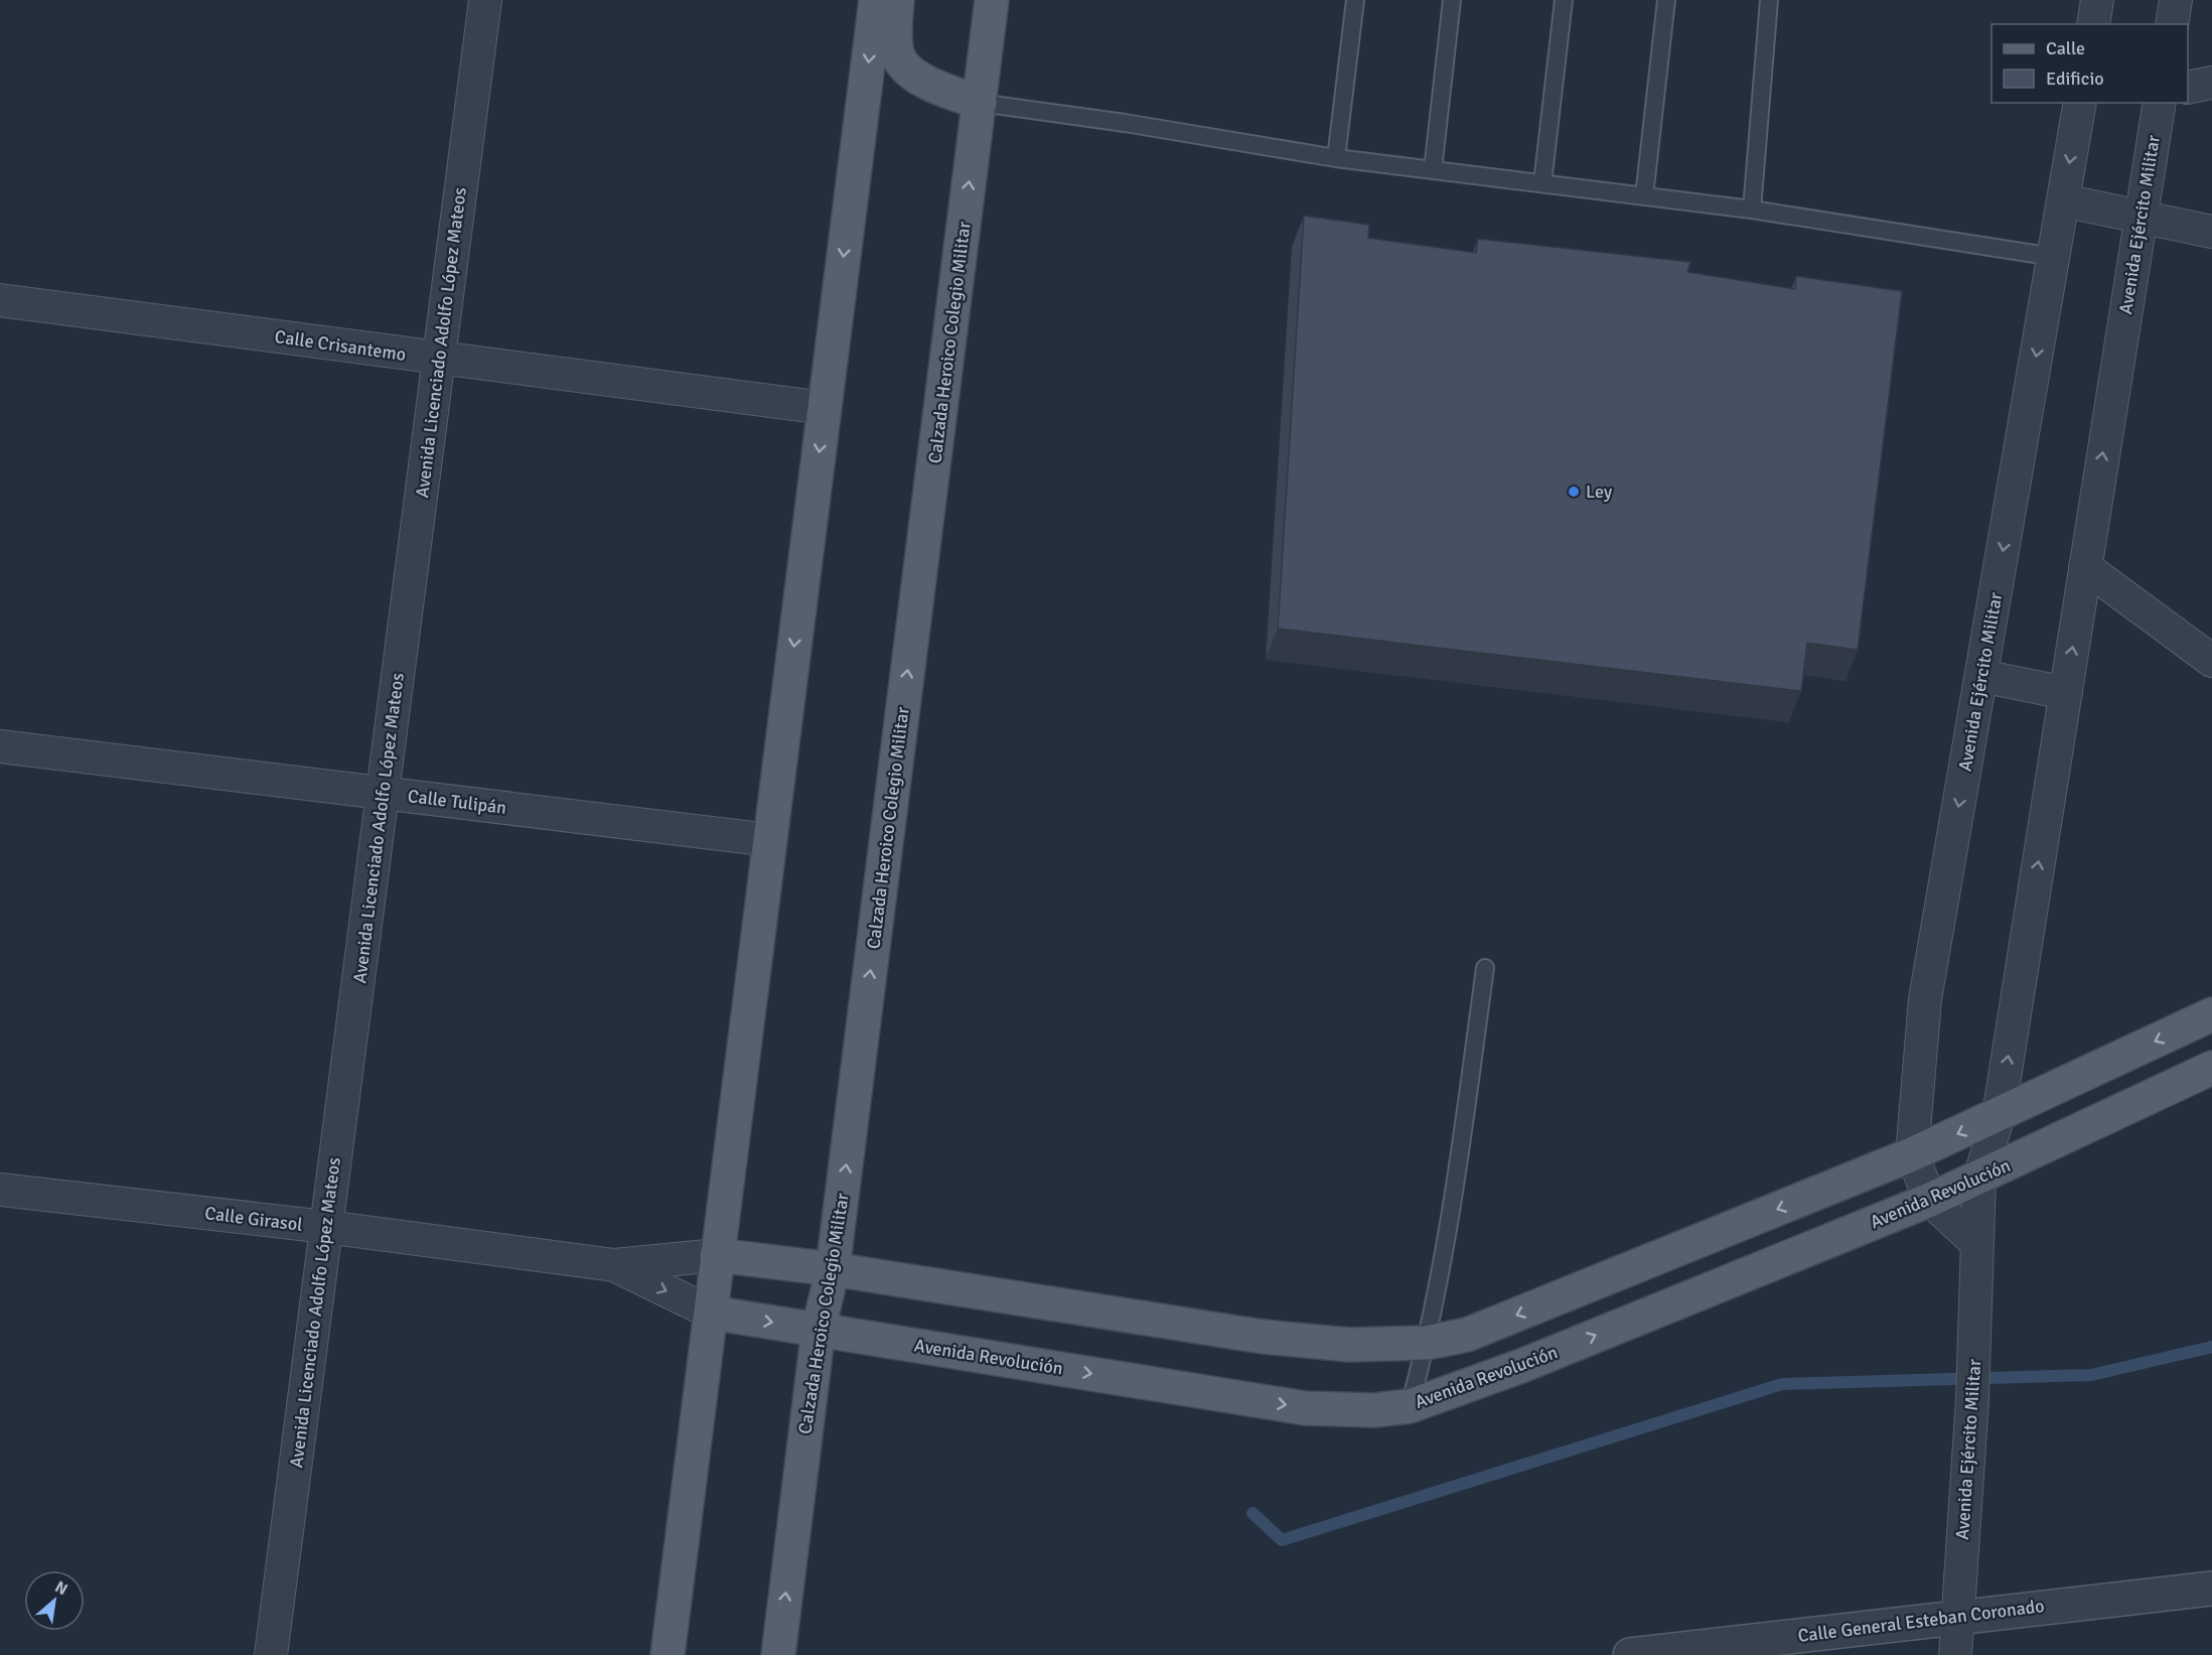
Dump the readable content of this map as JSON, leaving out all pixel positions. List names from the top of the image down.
{
  "streets": {
    "main road": ["Calzada Heroico Colegio Militar", "Avenida Revolución"],
    "street": [
      "Avenida Ejército Militar",
      "Avenida Licenciado Adolfo López Mateos",
      "Calle Crisantemo",
      "Calle Tulipán",
      "Calle Girasol",
      "Calle General Esteban Coronado"
    ]
  },
  "crossings": [
    ["Avenida Ejército Militar", "Avenida Revolución"],
    ["Avenida Ejército Militar", "Calle General Esteban Coronado"],
    ["Avenida Licenciado Adolfo López Mateos", "Calle Crisantemo"],
    ["Avenida Licenciado Adolfo López Mateos", "Calle Tulipán"],
    ["Avenida Licenciado Adolfo López Mateos", "Calle Girasol"],
    ["Calzada Heroico Colegio Militar", "Avenida Revolución"],
    ["Avenida Revolución", "Calle Girasol"]
  ],
  "places": ["Ley"],
  "legend": ["Calle", "Edificio"],
  "north": "top right"
}
